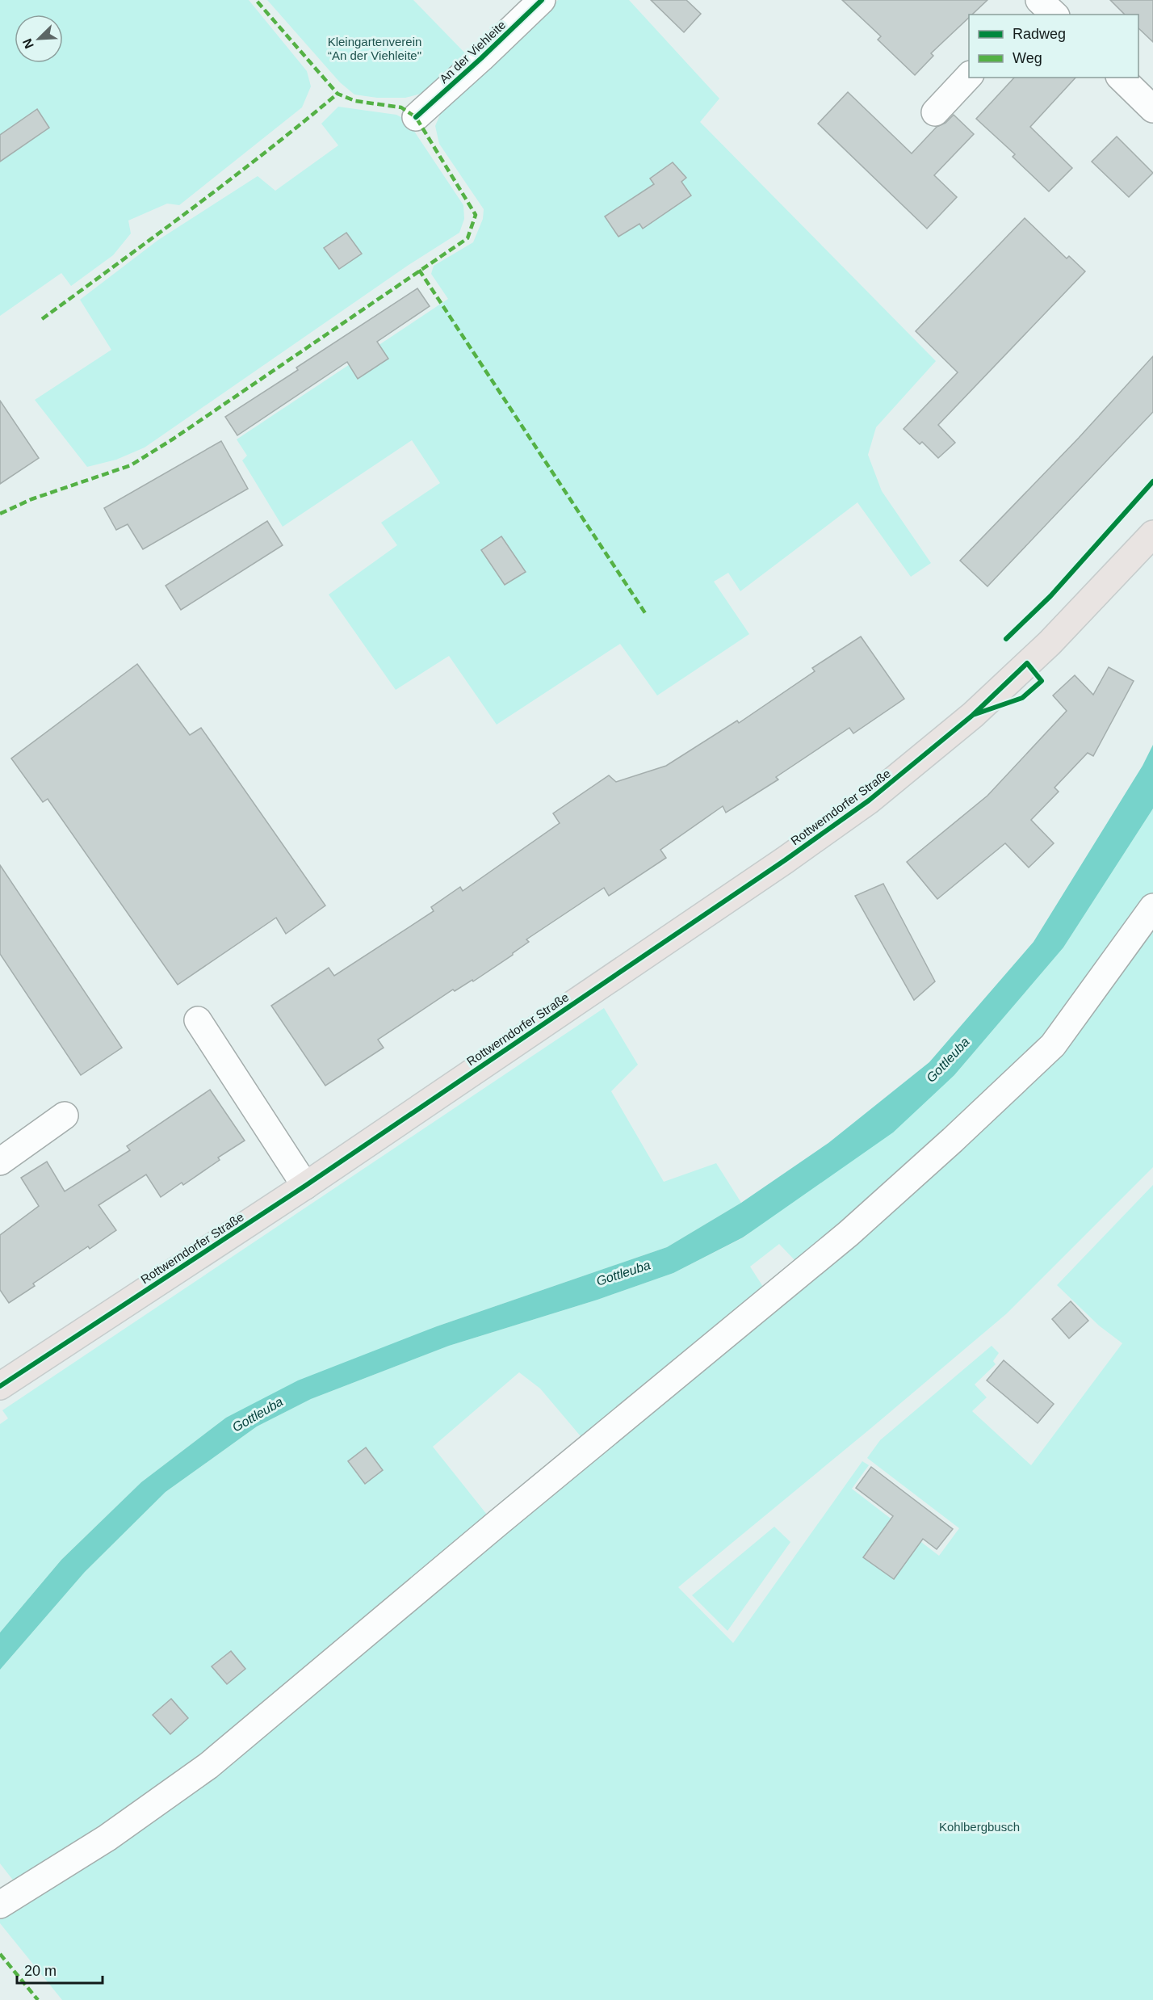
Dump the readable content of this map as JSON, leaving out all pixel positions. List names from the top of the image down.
{
  "streets": {
    "main road": ["Rottwerndorfer Straße"],
    "street": ["An der Viehleite"]
  },
  "water": ["Gottleuba"],
  "parks": ["Kleingartenverein “An der Viehleite\"", "Kohlbergbusch"],
  "legend": ["Radweg", "Weg"],
  "scale_bar": "20 m",
  "north": "bottom left"
}
